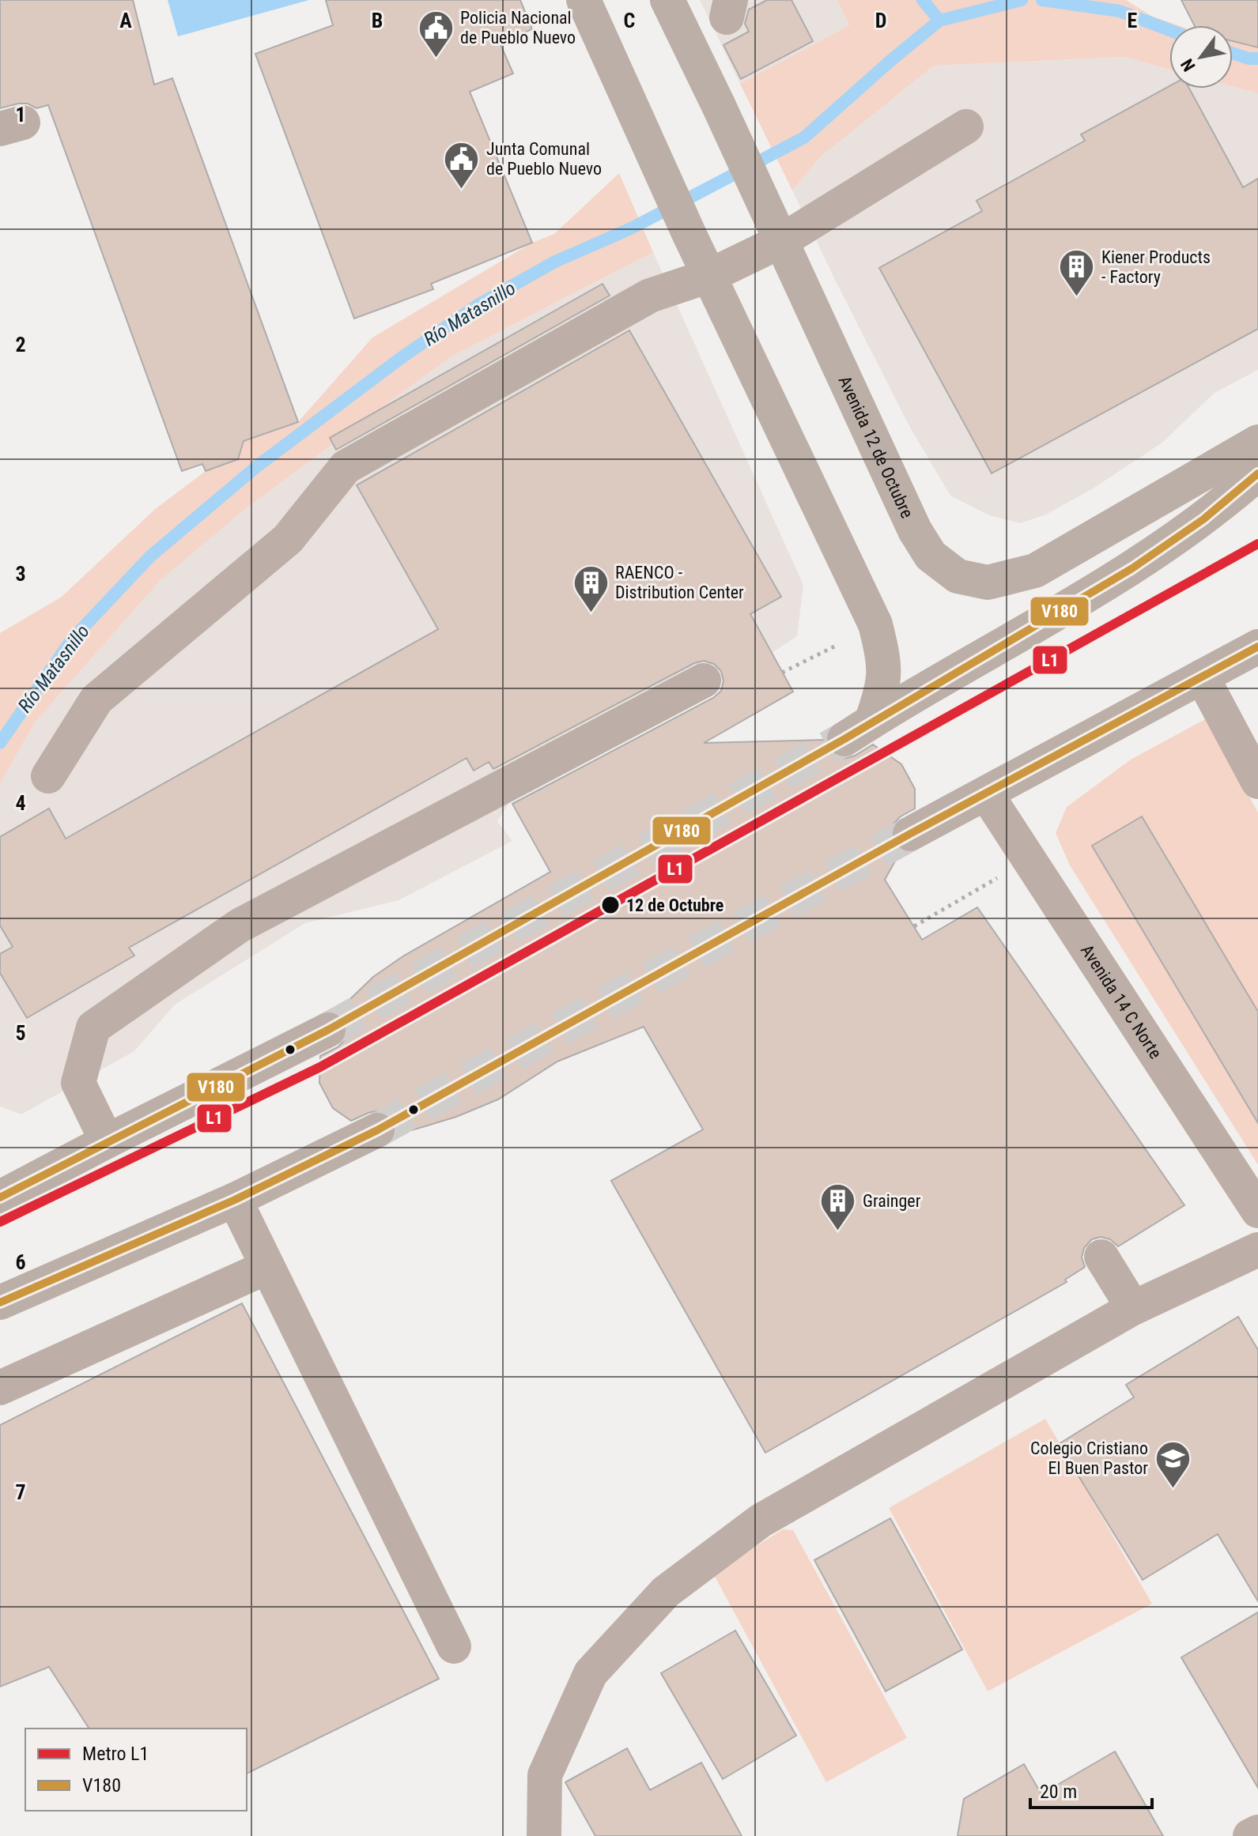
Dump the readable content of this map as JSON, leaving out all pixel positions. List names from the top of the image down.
{
  "streets": {
    "main road": ["Avenida 12 de Octubre"],
    "street": ["Avenida 14 C Norte"]
  },
  "water": ["Río Matasnillo"],
  "places": {
    "public building": ["Policia Nacional de Pueblo Nuevo", "Junta Comunal de Pueblo Nuevo"],
    "building": ["Kiener Products - Factory", "RAENCO - Distribution Center", "Grainger"],
    "other": ["12 de Octubre"],
    "school or university": ["Colegio Cristiano El Buen Pastor"]
  },
  "lines": ["transit line V180", "metro line L1"],
  "legend": ["Metro L1", "V180"],
  "scale_bar": "20 m",
  "north": "bottom left",
  "grid": {
    "columns": [
      "A",
      "B",
      "C",
      "D",
      "E"
    ],
    "rows": [
      "1",
      "2",
      "3",
      "4",
      "5",
      "6",
      "7"
    ]
  }
}
